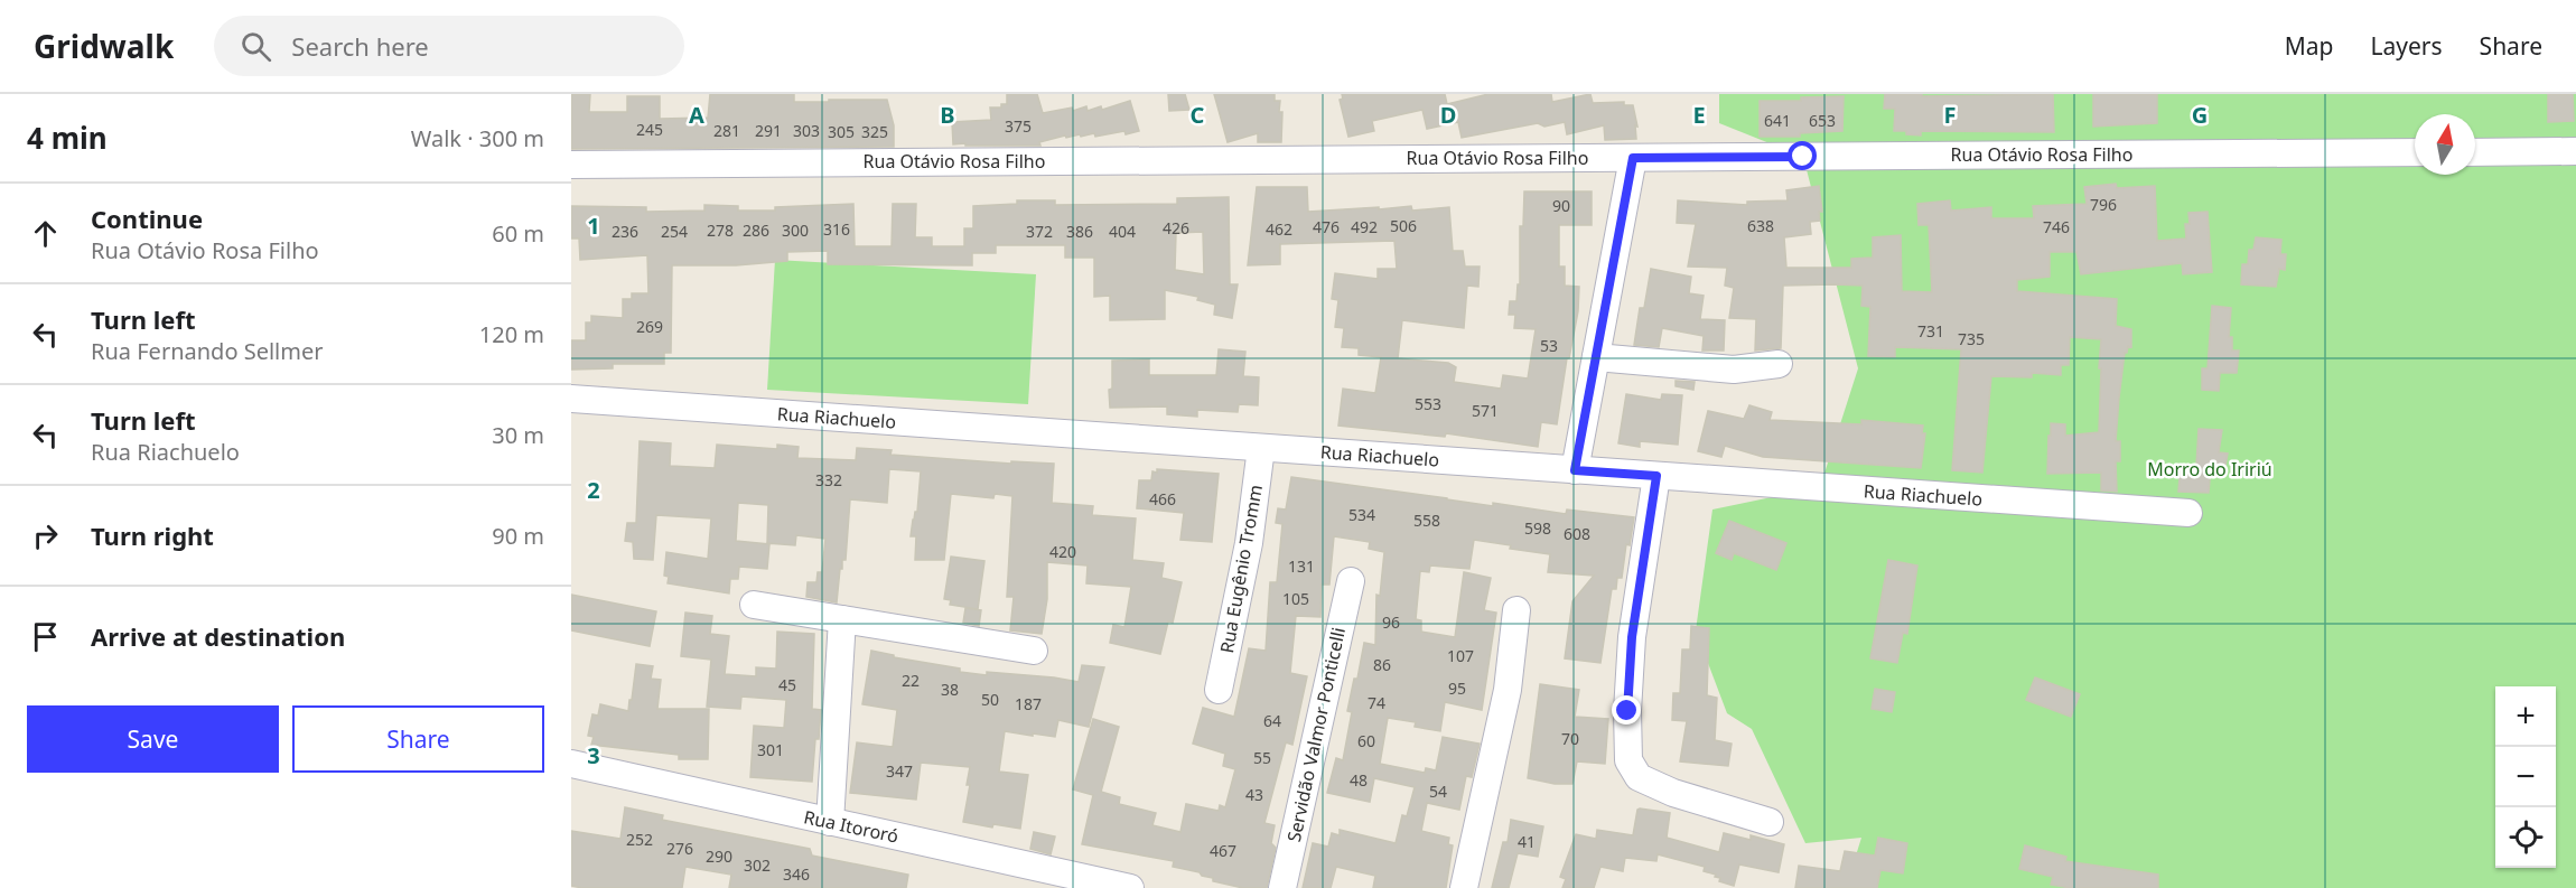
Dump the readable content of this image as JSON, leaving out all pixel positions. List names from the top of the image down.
{
  "streets": {
    "street": [
      "Rua Otávio Rosa Filho",
      "Rua Riachuelo",
      "Rua Eugênio Tromm",
      "Servidão Valmor Ponticelli",
      "Rua Itororó"
    ]
  },
  "crossings": [
    ["Rua Riachuelo", "Rua Eugênio Tromm"]
  ],
  "parks": ["Morro do Iririú"],
  "house_numbers": [
    "641",
    "653",
    "375",
    "245",
    "281",
    "291",
    "303",
    "305",
    "325",
    "796",
    "90",
    "506",
    "638",
    "476",
    "492",
    "746",
    "426",
    "316",
    "462",
    "278",
    "286",
    "300",
    "236",
    "254",
    "372",
    "386",
    "404",
    "269",
    "731",
    "735",
    "53",
    "553",
    "571",
    "332",
    "466",
    "534",
    "558",
    "598",
    "608",
    "420",
    "131",
    "105",
    "96",
    "107",
    "86",
    "22",
    "45",
    "95",
    "38",
    "50",
    "74",
    "187",
    "64",
    "70",
    "60",
    "301",
    "55",
    "347",
    "48",
    "54",
    "43",
    "252",
    "41",
    "276",
    "467",
    "290",
    "302",
    "346"
  ],
  "north": "top",
  "page": {
    "header": "Gridwalk",
    "search": "Search here",
    "nav": ["Map", "Layers", "Share"],
    "heading": ["4 min", "Walk · 300 m"],
    "list": [
      ["Continue", "Rua Otávio Rosa Filho", "60 m"],
      ["Turn left", "Rua Fernando Sellmer", "120 m"],
      ["Turn left", "Rua Riachuelo", "30 m"],
      ["Turn right", "90 m"],
      "Arrive at destination"
    ],
    "buttons": ["Save", "Share"],
    "map_buttons": ["+", "−"]
  },
  "grid": {
    "columns": [
      "A",
      "B",
      "C",
      "D",
      "E",
      "F",
      "G"
    ],
    "rows": ["1", "2", "3"]
  }
}
